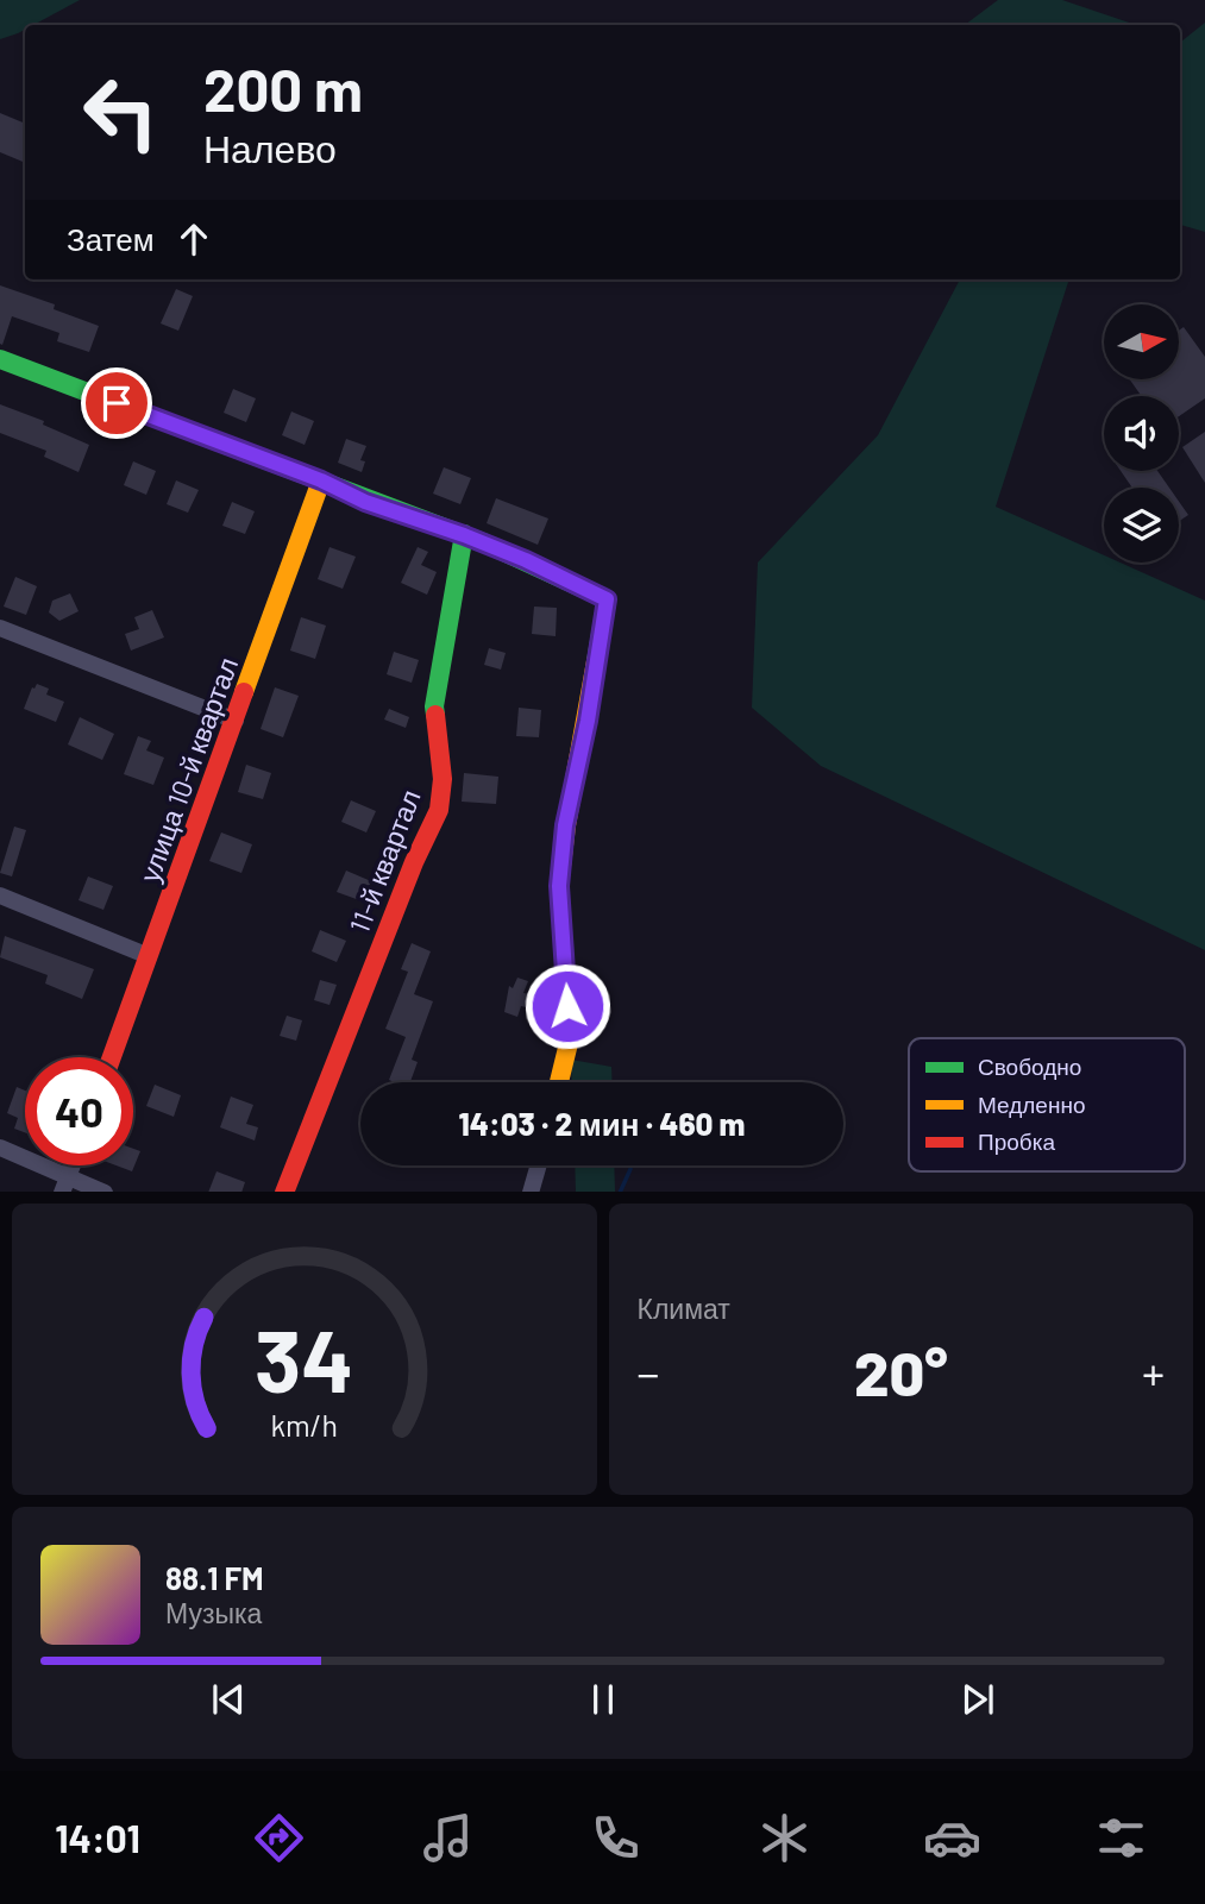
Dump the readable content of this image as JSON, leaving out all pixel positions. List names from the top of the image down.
{
  "streets": {
    "street": ["улица 10-й квартал", "11-й квартал"]
  },
  "legend": ["Свободно", "Медленно", "Пробка"],
  "north": "right",
  "page": {
    "turn": ["200 m", "Налево"],
    "then": "Затем",
    "limit": "40",
    "trip": "14:03 · 2 мин · 460 m",
    "tile": "Климат",
    "heat": ["−", "20°", "+"],
    "song": ["88.1 FM", "Музыка"],
    "tabs": "14:01",
    "gauge": ["34", "km/h"]
  }
}
